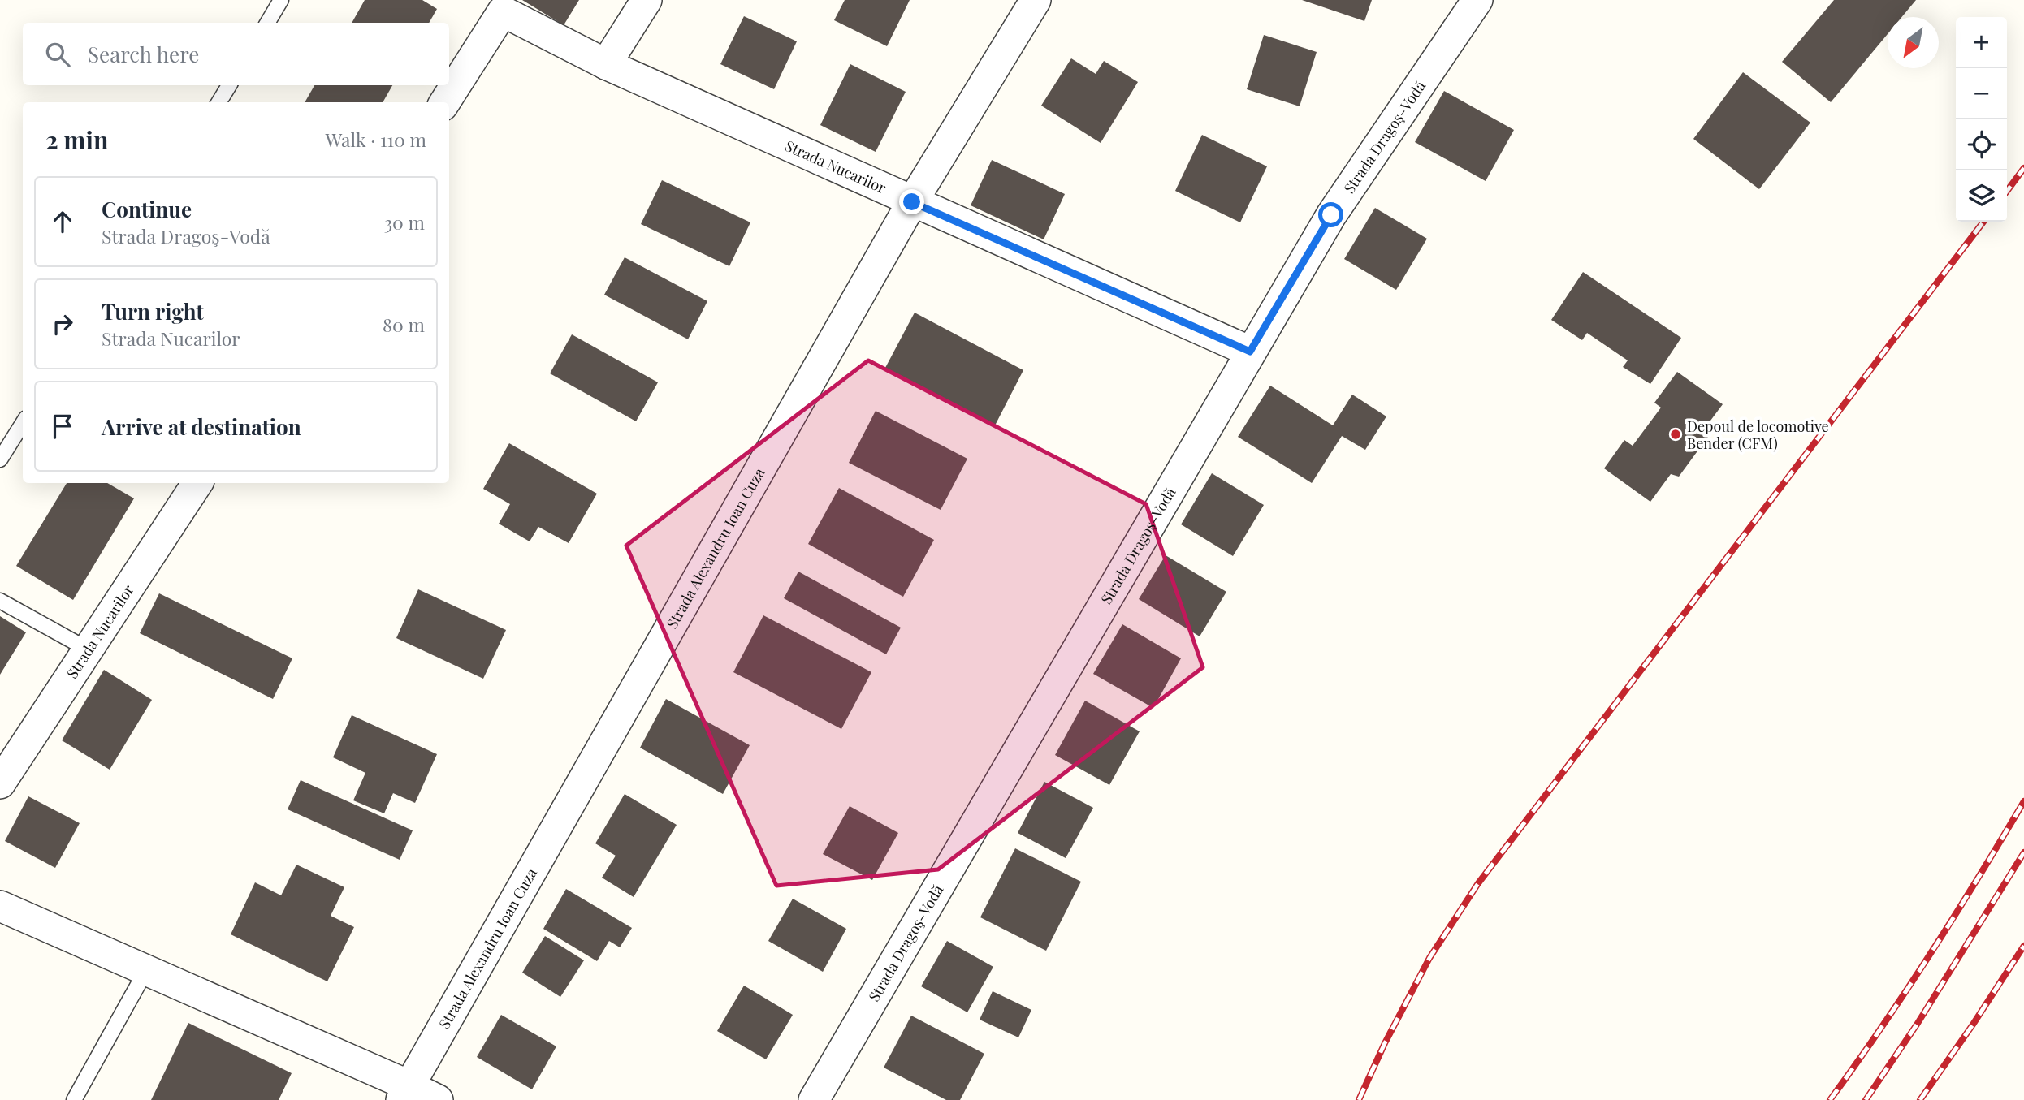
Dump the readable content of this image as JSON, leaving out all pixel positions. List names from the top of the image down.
{
  "streets": {
    "street": ["Strada Dragoş-Vodă", "Strada Nucarilor", "Strada Alexandru Ioan Cuza"]
  },
  "crossings": [
    ["Strada Dragoş-Vodă", "Strada Nucarilor"],
    ["Strada Nucarilor", "Strada Alexandru Ioan Cuza"]
  ],
  "places": ["Depoul de locomotive Bender (CFM)"],
  "north": "bottom left",
  "page": {
    "map_buttons": ["+", "−"],
    "search": "Search here",
    "heading": ["2 min", "Walk · 110 m"],
    "list": [
      ["Continue", "Strada Dragoş-Vodă", "30 m"],
      ["Turn right", "Strada Nucarilor", "80 m"],
      "Arrive at destination"
    ]
  }
}
